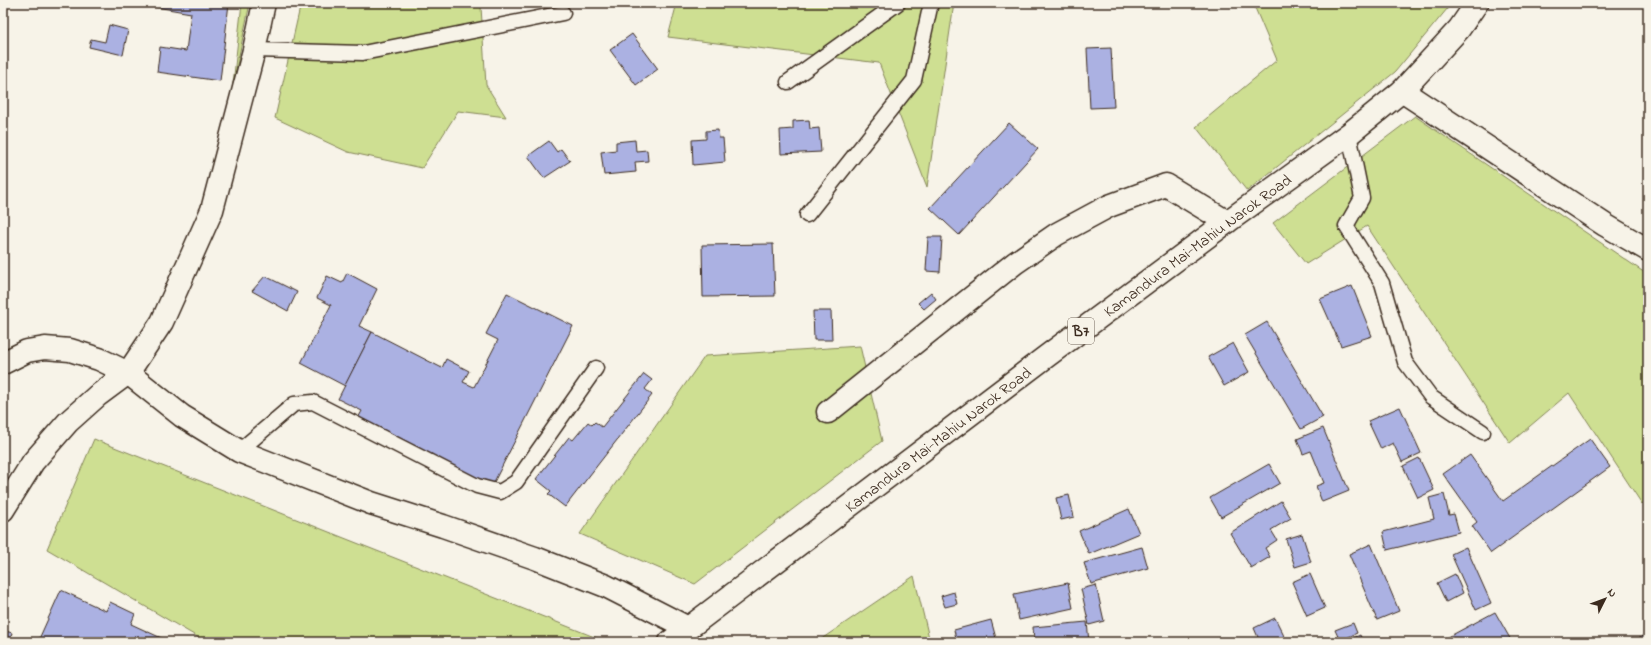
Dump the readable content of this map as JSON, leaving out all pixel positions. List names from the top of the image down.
{
  "streets": {
    "main road": ["Kamandura Mai-Mahiu Narok Road", "B7"]
  },
  "north": "top right"
}
